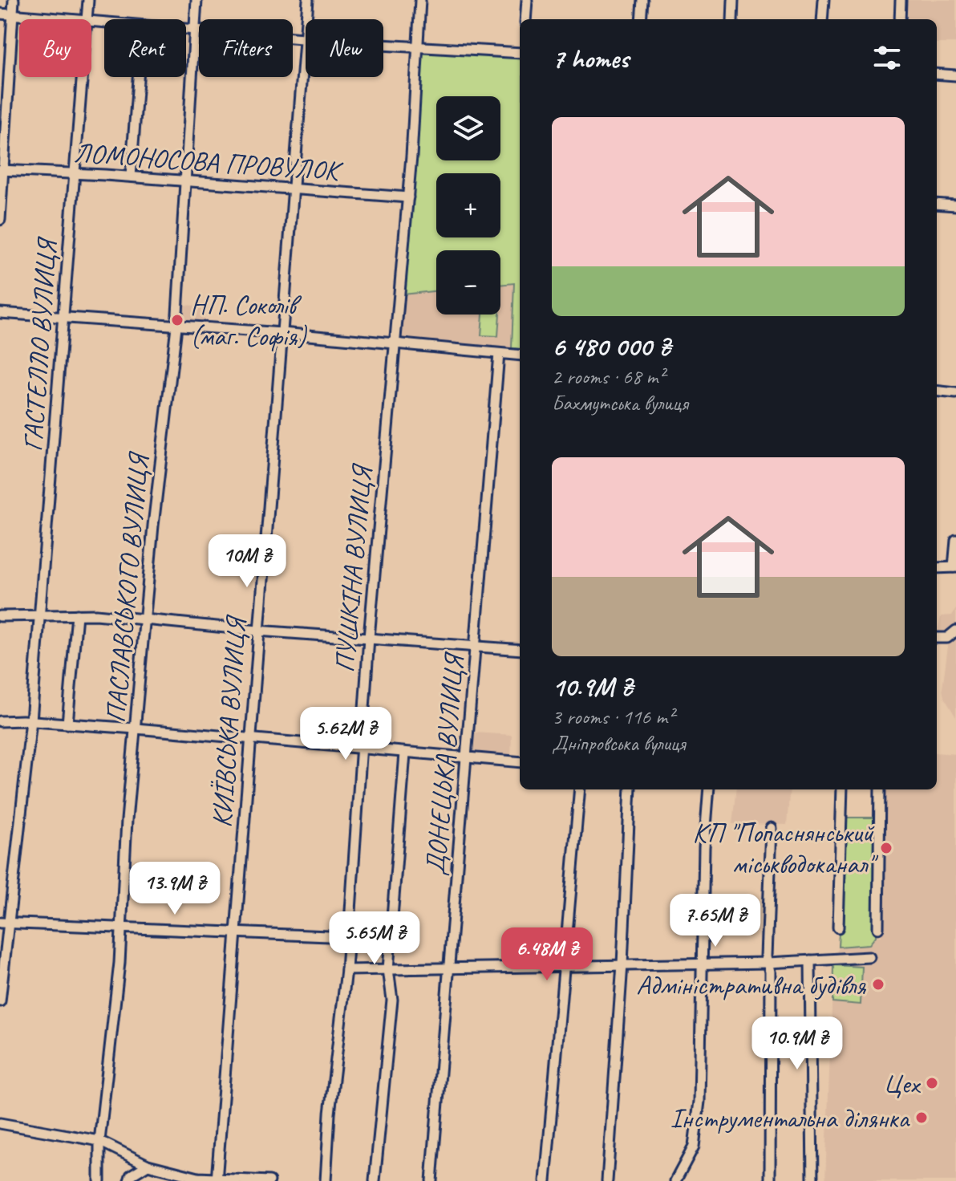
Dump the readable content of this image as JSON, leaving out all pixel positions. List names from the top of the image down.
{
  "streets": {
    "street": [
      "ЛОМОНОСОВА ПРОВУЛОК",
      "ГАСТЕЛЛО ВУЛИЦЯ",
      "ПУШКІНА ВУЛИЦЯ",
      "ПАСЛАВСЬКОГО ВУЛИЦЯ",
      "КИЇВСЬКА ВУЛИЦЯ",
      "ДОНЕЦЬКА ВУЛИЦЯ"
    ]
  },
  "crossings": [
    ["ЛОМОНОСОВА ПРОВУЛОК", "ГАСТЕЛЛО ВУЛИЦЯ"],
    ["ЛОМОНОСОВА ПРОВУЛОК", "ПУШКІНА ВУЛИЦЯ"],
    ["ЛОМОНОСОВА ПРОВУЛОК", "ПАСЛАВСЬКОГО ВУЛИЦЯ"],
    ["ЛОМОНОСОВА ПРОВУЛОК", "КИЇВСЬКА ВУЛИЦЯ"]
  ],
  "places": [
    "НП. Соколів (маг. Софія)",
    "КП \"Попаснянський міськводоканал\"",
    "Адміністративна будівля",
    "Цех",
    "Інструментальна ділянка"
  ],
  "page": {
    "chip": [
      "Buy",
      "Rent",
      "Filters",
      "New"
    ],
    "heading": "7 homes",
    "map_buttons": ["+", "−"],
    "list": [
      {
        "name": "6 480 000 ₴",
        "note": "2 rooms · 68 m² · Бахмутська вулиця"
      },
      {
        "name": "10.9M ₴",
        "note": "3 rooms · 116 m² · Дніпровська вулиця"
      }
    ],
    "price": [
      "10M ₴",
      "5.62M ₴",
      "13.9M ₴",
      "7.65M ₴",
      "5.65M ₴",
      "6.48M ₴",
      "10.9M ₴"
    ]
  }
}
